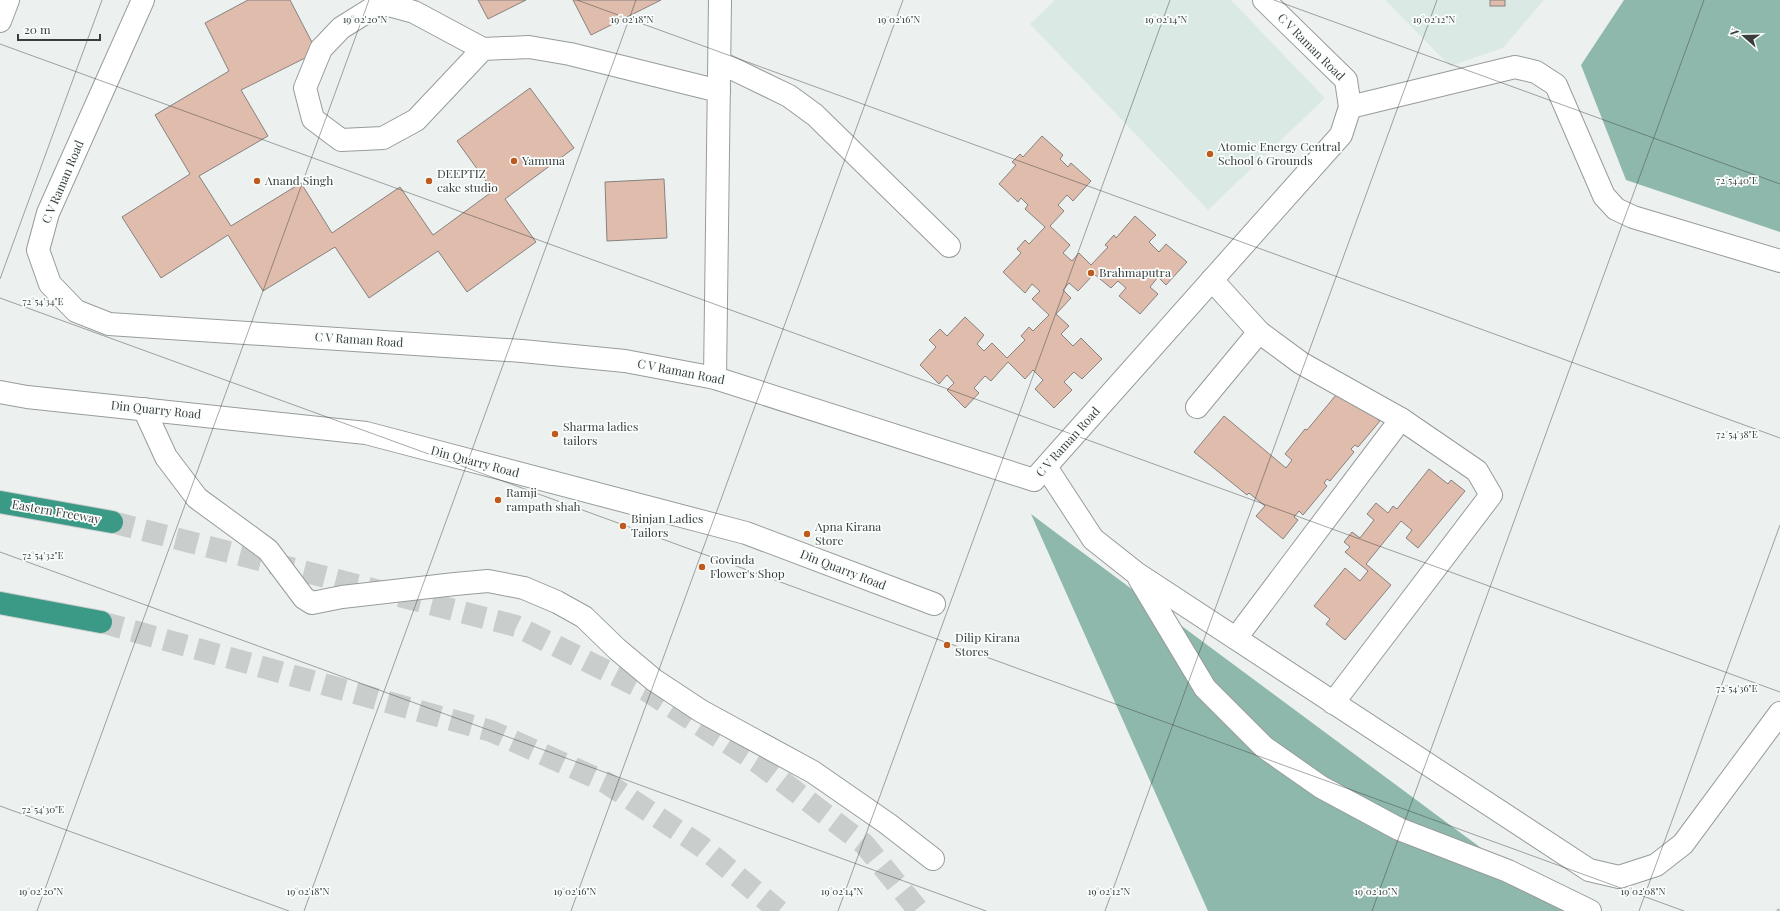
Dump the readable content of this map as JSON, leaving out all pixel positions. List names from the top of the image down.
{
  "streets": {
    "highway": ["Eastern Freeway"],
    "street": ["C V Raman Road", "Din Quarry Road"]
  },
  "places": [
    "Atomic Energy Central School 6 Grounds",
    "Yamuna",
    "Anand Singh",
    "DEEPTIZ cake studio",
    "Brahmaputra",
    "Sharma ladies tailors",
    "Ramji rampath shah",
    "Binjan Ladies Tailors",
    "Apna Kirana Store",
    "Govinda Flower's Shop",
    "Dilip Kirana Stores"
  ],
  "scale_bar": "20 m",
  "north": "left",
  "coordinates": [
    "19°02'20\"N",
    "19°02'18\"N",
    "19°02'16\"N",
    "19°02'14\"N",
    "19°02'12\"N",
    "72°54'40\"E",
    "72°54'34\"E",
    "72°54'38\"E",
    "72°54'32\"E",
    "72°54'36\"E",
    "72°54'30\"E",
    "19°02'10\"N",
    "19°02'08\"N"
  ]
}
